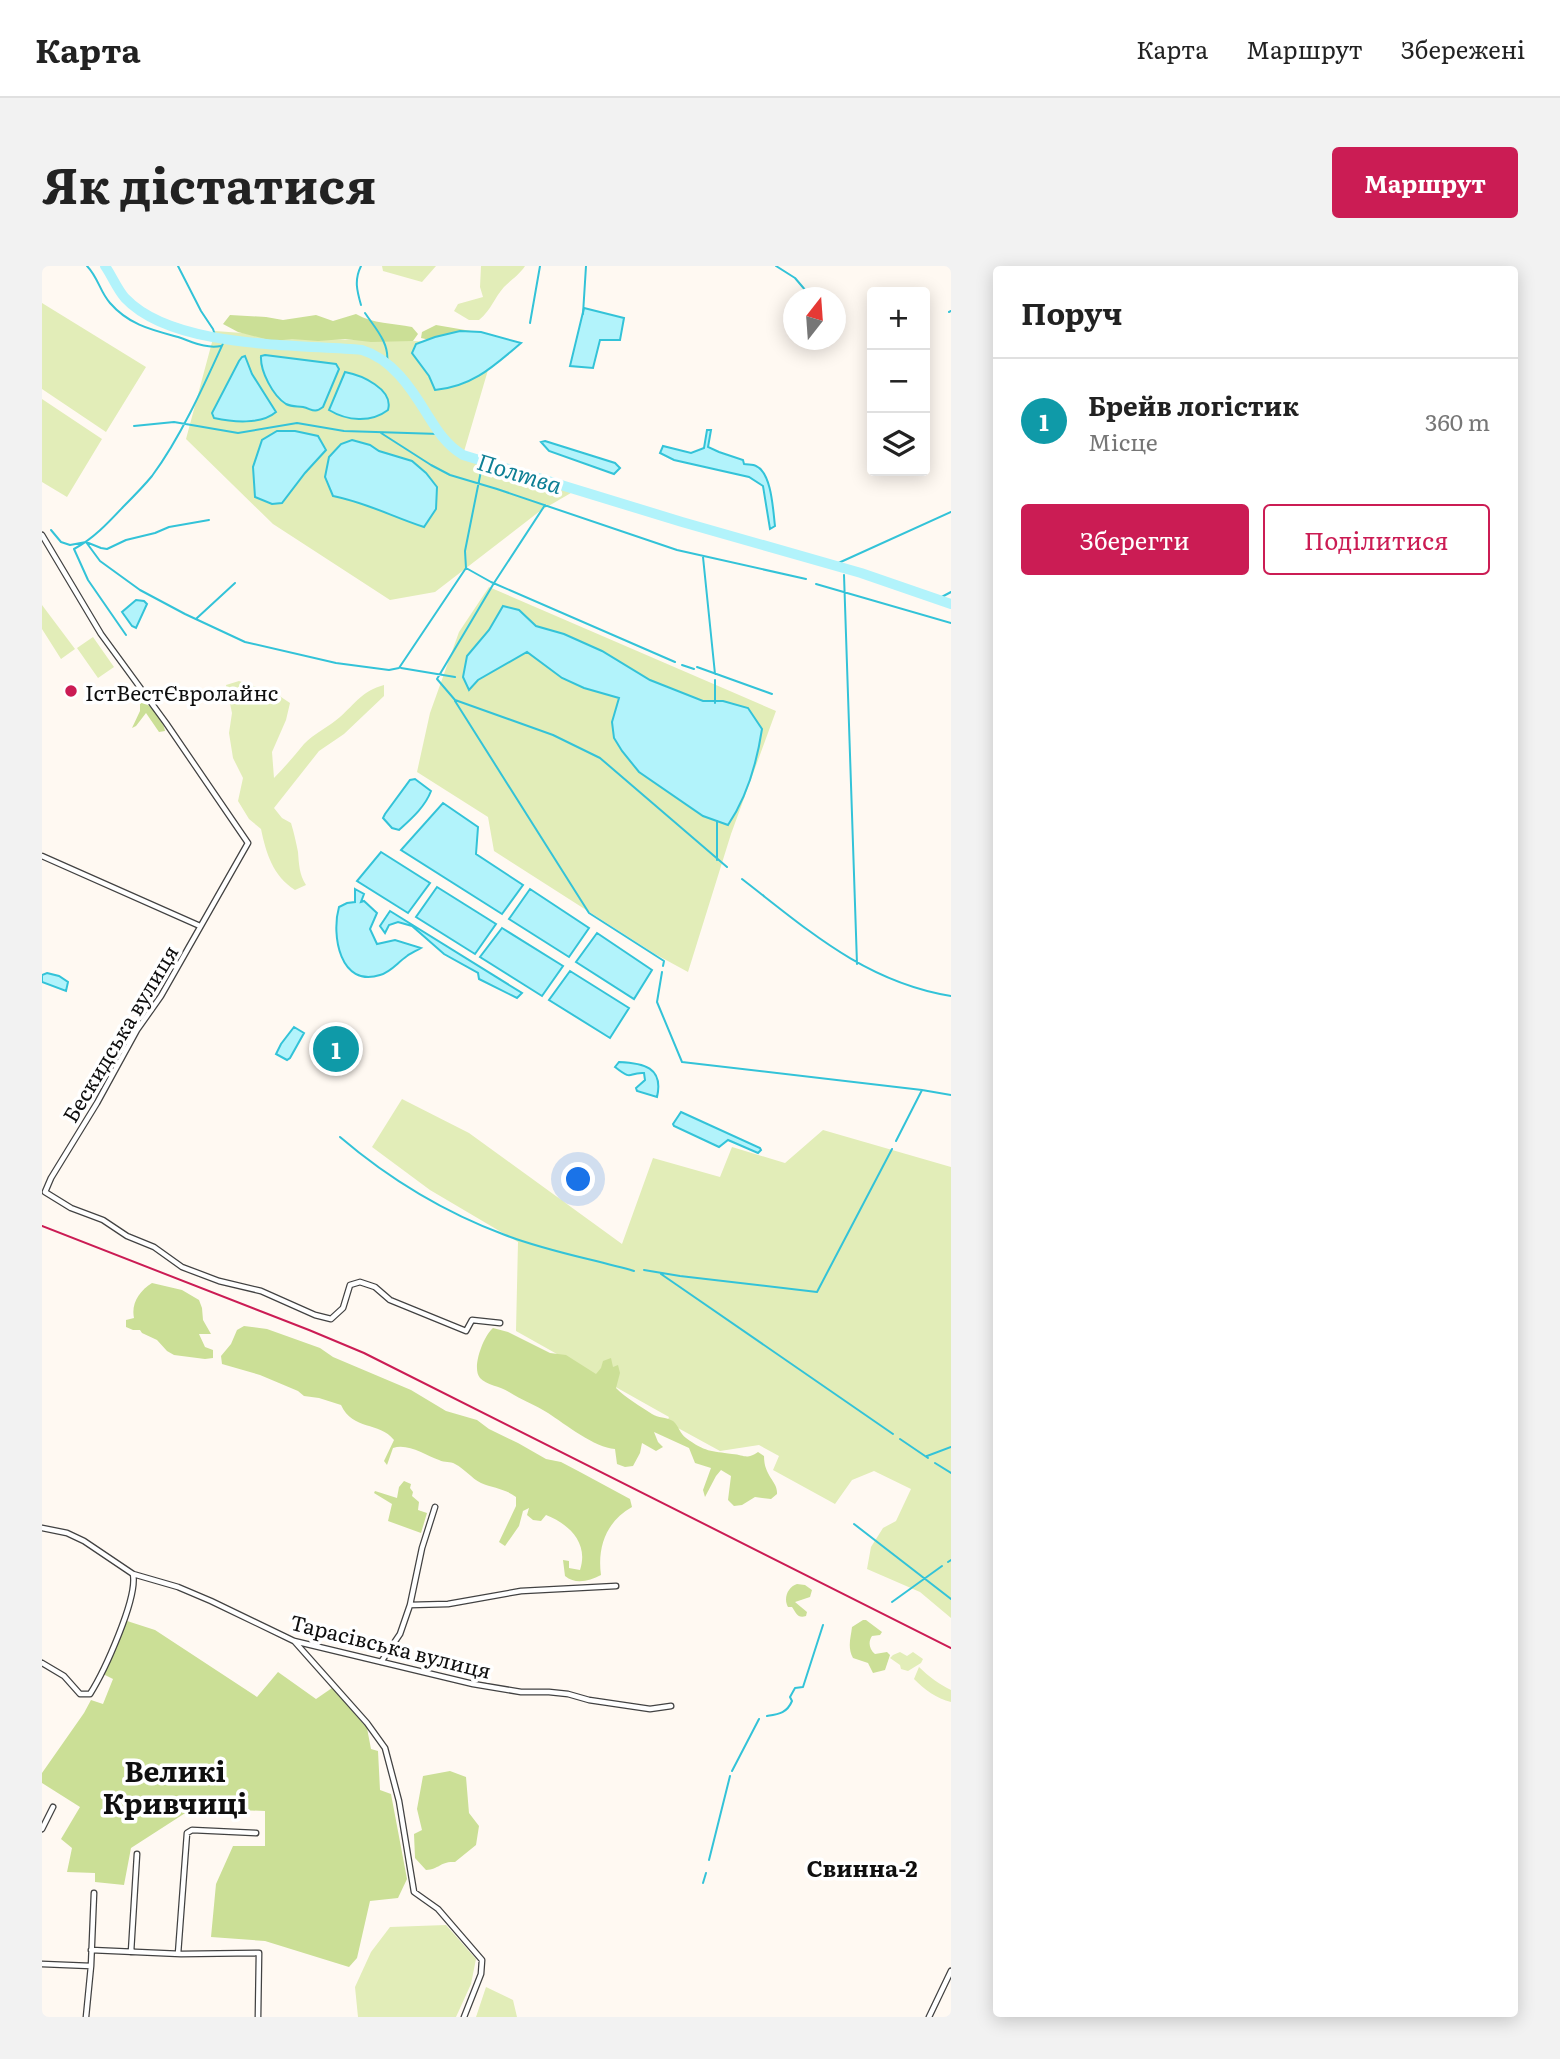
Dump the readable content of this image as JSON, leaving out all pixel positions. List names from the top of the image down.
{
  "streets": {
    "street": ["Бескидська вулиця", "Тарасівська вулиця"]
  },
  "districts": ["Великі Кривчиці", "Свинна-2"],
  "water": ["Полтва"],
  "places": ["ІстВестЄвролайнс"],
  "north": "top",
  "page": {
    "header": "Карта",
    "nav": ["Карта", "Маршрут", "Збережені"],
    "title": "Як дістатися",
    "buttons": [
      "Маршрут",
      ["Зберегти", "Поділитися"]
    ],
    "heading": "Поруч",
    "map_buttons": ["+", "−"],
    "list": [
      {
        "mark": "1",
        "name": "Брейв логістик",
        "note": "Місце",
        "value": "360 m"
      }
    ],
    "pins": "1"
  }
}
